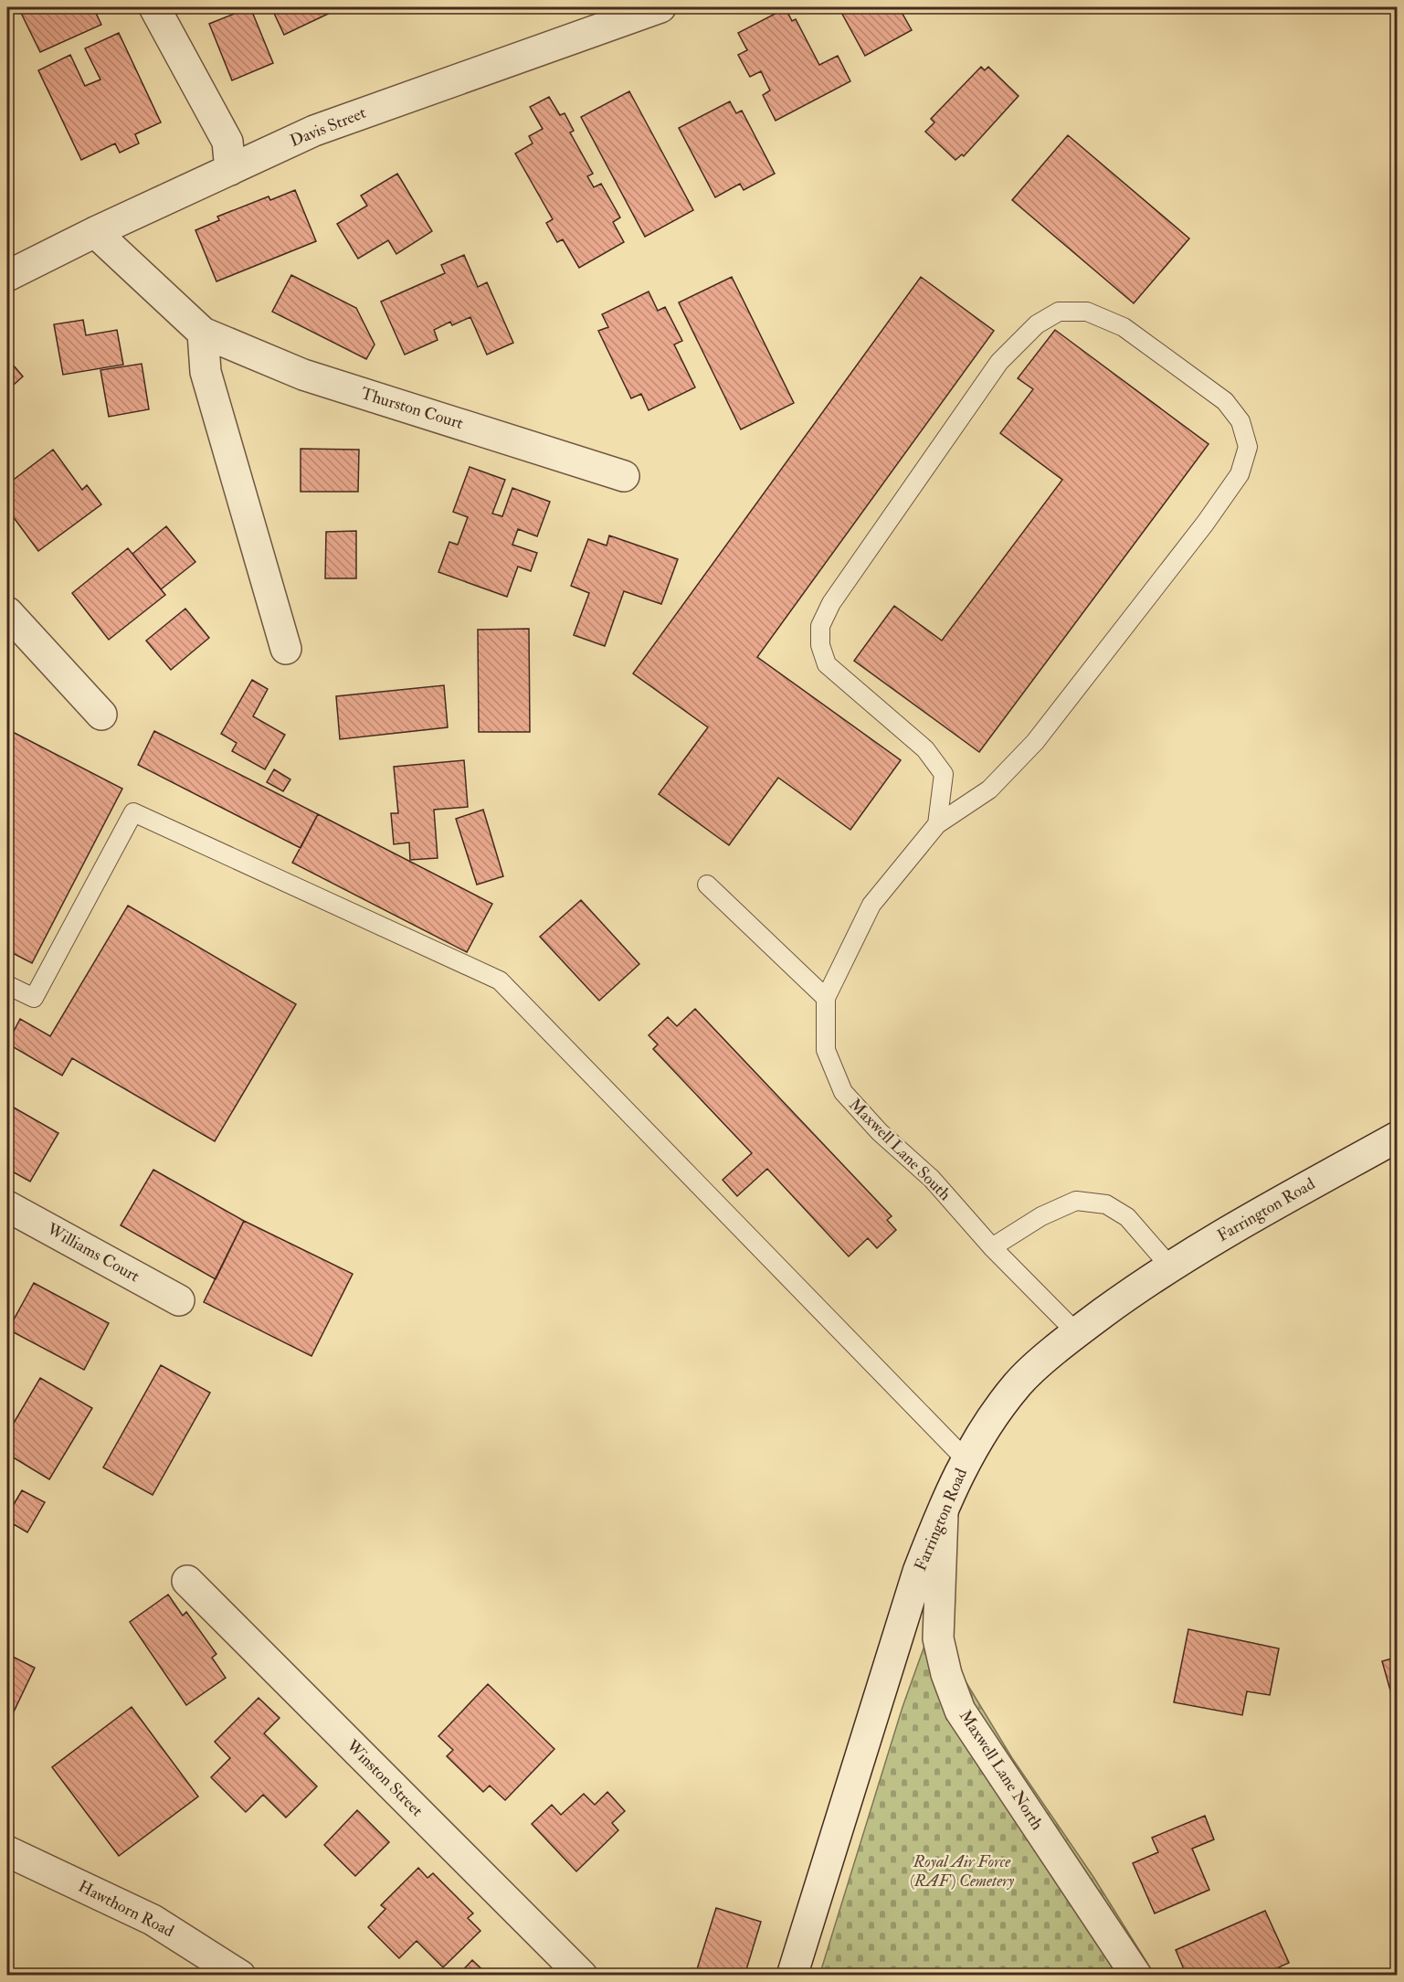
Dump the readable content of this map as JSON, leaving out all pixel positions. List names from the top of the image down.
{
  "streets": {
    "street": [
      "Davis Street",
      "Thurston Court",
      "Farrington Road",
      "Williams Court",
      "Maxwell Lane North",
      "Winston Street",
      "Hawthorn Road"
    ],
    "lane": ["Maxwell Lane South"]
  },
  "crossings": [
    ["Davis Street", "Thurston Court"],
    ["Maxwell Lane South", "Farrington Road"],
    ["Farrington Road", "Maxwell Lane North"]
  ],
  "parks": ["Royal Air Force (RAF) Cemetery"]
}
